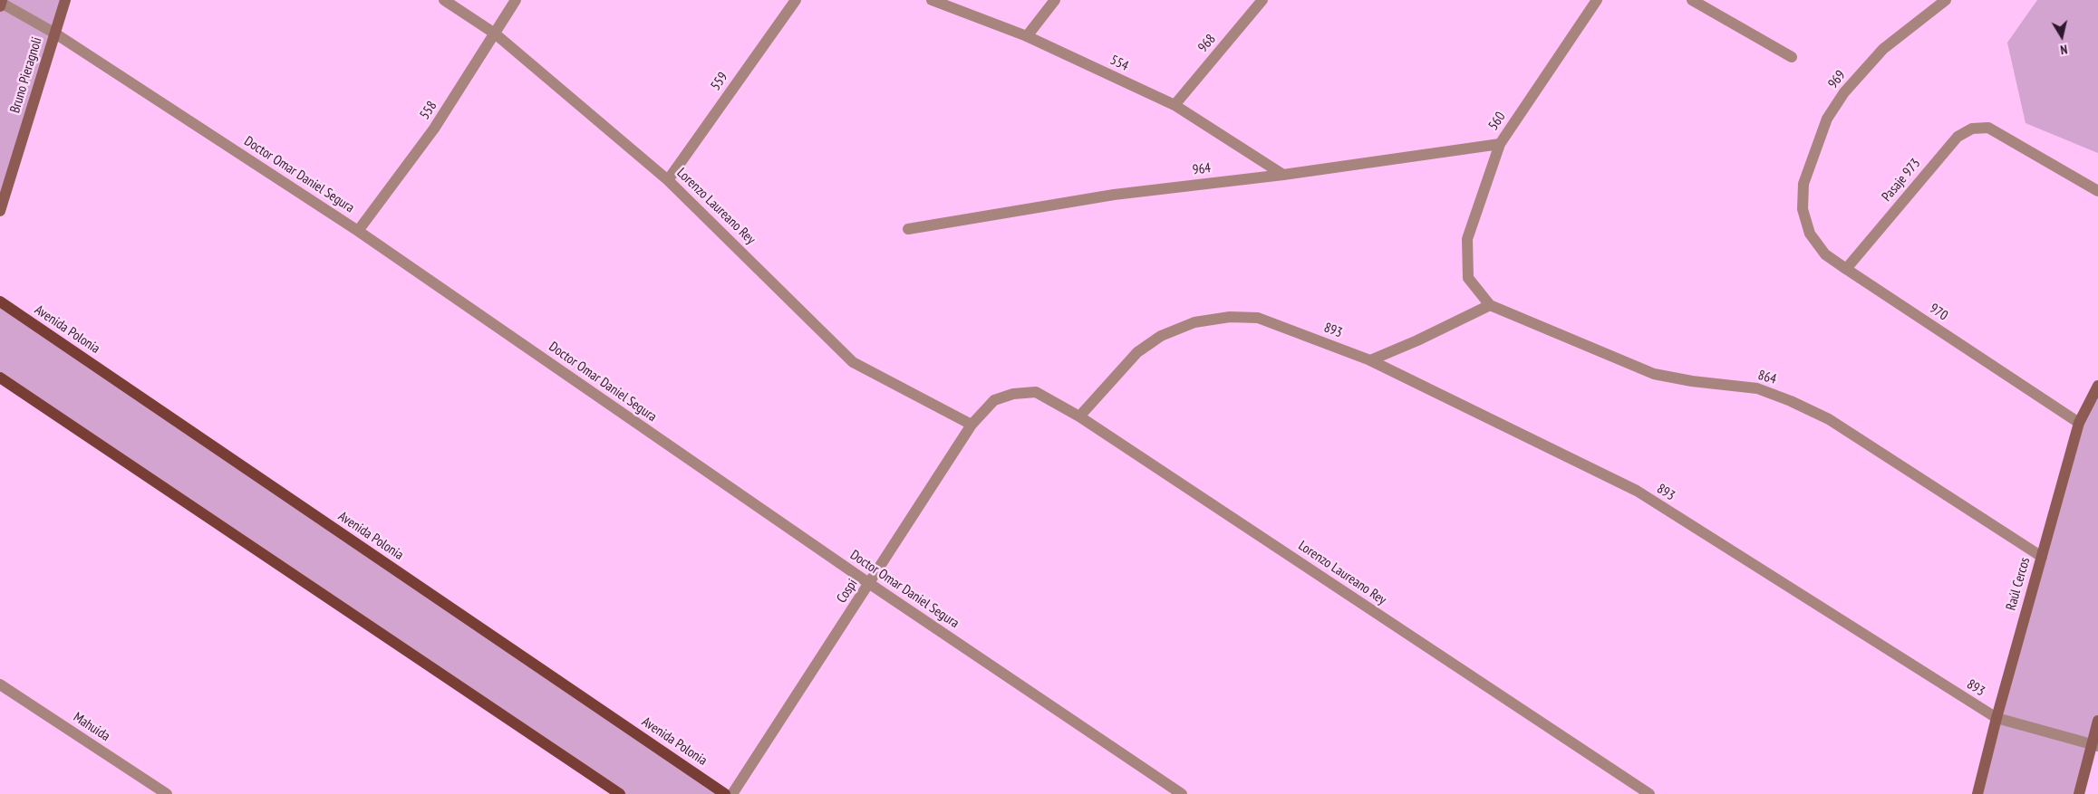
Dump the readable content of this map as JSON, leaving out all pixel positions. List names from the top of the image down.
{
  "streets": {
    "main road": ["Avenida Polonia"],
    "street": [
      "968",
      "554",
      "Bruno Pieragnoli",
      "969",
      "559",
      "558",
      "560",
      "964",
      "Doctor Omar Daniel Segura",
      "Pasaje 973",
      "Lorenzo Laureano Rey",
      "970",
      "893",
      "864",
      "Raúl Cercos",
      "Cospi",
      "Mahuida"
    ]
  },
  "crossings": [
    ["968", "554"],
    ["554", "964"],
    ["Bruno Pieragnoli", "Doctor Omar Daniel Segura"],
    ["969", "970"],
    ["559", "Lorenzo Laureano Rey"],
    ["558", "Doctor Omar Daniel Segura"],
    ["558", "Lorenzo Laureano Rey"],
    ["560", "964"],
    ["560", "864"],
    ["Doctor Omar Daniel Segura", "Cospi"],
    ["Pasaje 973", "970"],
    ["Lorenzo Laureano Rey", "893"],
    ["Lorenzo Laureano Rey", "Cospi"],
    ["970", "Raúl Cercos"],
    ["893", "Raúl Cercos"],
    ["864", "Raúl Cercos"]
  ],
  "north": "bottom"
}
